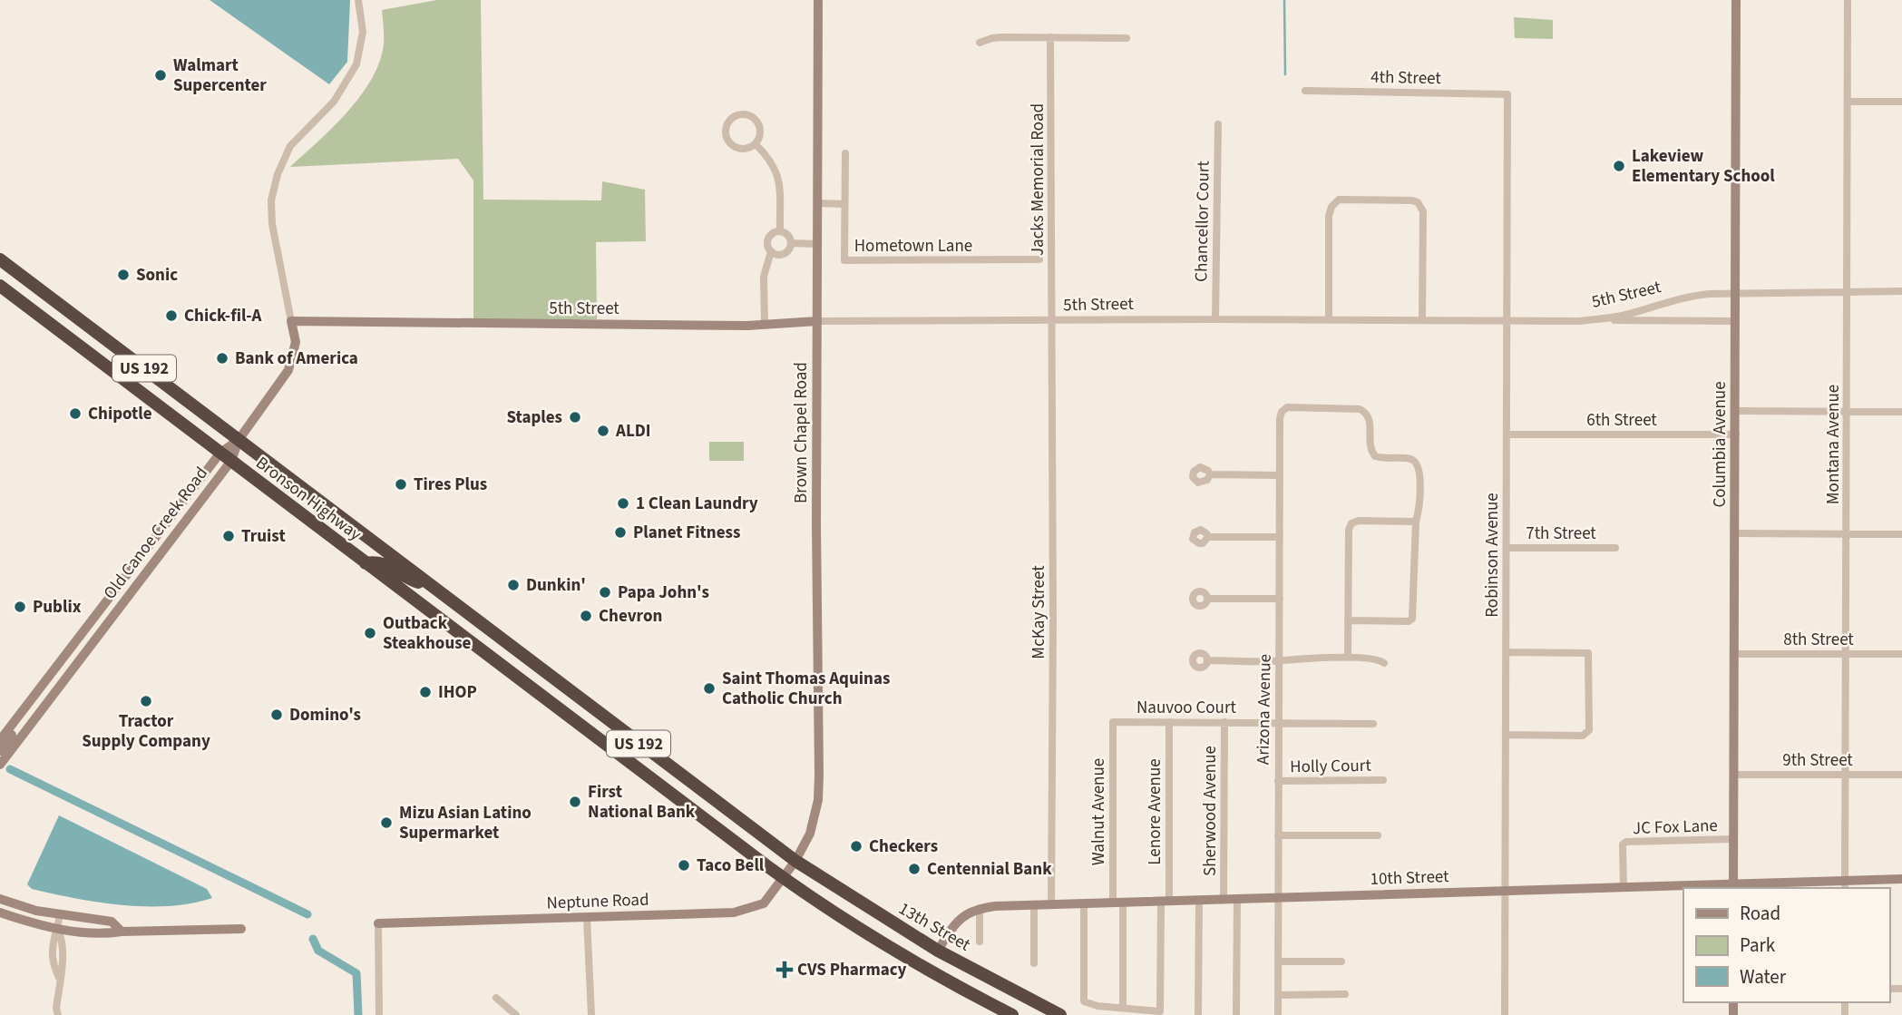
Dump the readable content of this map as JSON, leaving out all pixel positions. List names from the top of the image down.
{
  "streets": {
    "highway": ["US 192", "Bronson Highway", "13th Street"],
    "street": [
      "4th Street",
      "Jacks Memorial Road",
      "Chancellor Court",
      "Hometown Lane",
      "5th Street",
      "6th Street",
      "Brown Chapel Road",
      "Columbia Avenue",
      "Montana Avenue",
      "Old Canoe Creek Road",
      "7th Street",
      "Robinson Avenue",
      "McKay Street",
      "8th Street",
      "Nauvoo Court",
      "Arizona Avenue",
      "9th Street",
      "Holly Court",
      "Sherwood Avenue",
      "Walnut Avenue",
      "Lenore Avenue",
      "JC Fox Lane",
      "10th Street",
      "Neptune Road"
    ]
  },
  "crossings": [
    ["4th Street", "Robinson Avenue"],
    ["Jacks Memorial Road", "5th Street"],
    ["Jacks Memorial Road", "McKay Street"],
    ["Chancellor Court", "5th Street"],
    ["5th Street", "Brown Chapel Road"],
    ["5th Street", "Columbia Avenue"],
    ["5th Street", "Montana Avenue"],
    ["5th Street", "Old Canoe Creek Road"],
    ["5th Street", "Robinson Avenue"],
    ["5th Street", "McKay Street"],
    ["US 192", "Brown Chapel Road"],
    ["US 192", "Bronson Highway"],
    ["US 192", "Neptune Road"],
    ["US 192", "13th Street"],
    ["6th Street", "Columbia Avenue"],
    ["6th Street", "Robinson Avenue"],
    ["Brown Chapel Road", "Neptune Road"],
    ["Brown Chapel Road", "13th Street"],
    ["Columbia Avenue", "8th Street"],
    ["Columbia Avenue", "9th Street"],
    ["Columbia Avenue", "JC Fox Lane"],
    ["Columbia Avenue", "10th Street"],
    ["Montana Avenue", "8th Street"],
    ["Montana Avenue", "9th Street"],
    ["Montana Avenue", "10th Street"],
    ["Bronson Highway", "Old Canoe Creek Road"],
    ["Bronson Highway", "Neptune Road"],
    ["7th Street", "Robinson Avenue"],
    ["Robinson Avenue", "10th Street"],
    ["McKay Street", "10th Street"],
    ["Nauvoo Court", "Arizona Avenue"],
    ["Nauvoo Court", "Sherwood Avenue"],
    ["Nauvoo Court", "Walnut Avenue"],
    ["Nauvoo Court", "Lenore Avenue"],
    ["Arizona Avenue", "Holly Court"],
    ["Arizona Avenue", "10th Street"],
    ["Sherwood Avenue", "10th Street"],
    ["Walnut Avenue", "Lenore Avenue"],
    ["Walnut Avenue", "10th Street"],
    ["Lenore Avenue", "10th Street"],
    ["JC Fox Lane", "10th Street"],
    ["10th Street", "13th Street"],
    ["Neptune Road", "13th Street"]
  ],
  "places": {
    "other": [
      "Walmart Supercenter",
      "Lakeview Elementary School",
      "Sonic",
      "Chick-fil-A",
      "Bank of America",
      "Chipotle",
      "Staples",
      "ALDI",
      "Tires Plus",
      "1 Clean Laundry",
      "Planet Fitness",
      "Truist",
      "Dunkin'",
      "Papa John's",
      "Publix",
      "Chevron",
      "Outback Steakhouse",
      "Saint Thomas Aquinas Catholic Church",
      "IHOP",
      "Tractor Supply Company",
      "Domino's",
      "First National Bank",
      "Mizu Asian Latino Supermarket",
      "Checkers",
      "Taco Bell",
      "Centennial Bank"
    ],
    "health": ["CVS Pharmacy"]
  },
  "legend": ["Road", "Park", "Water"]
}
